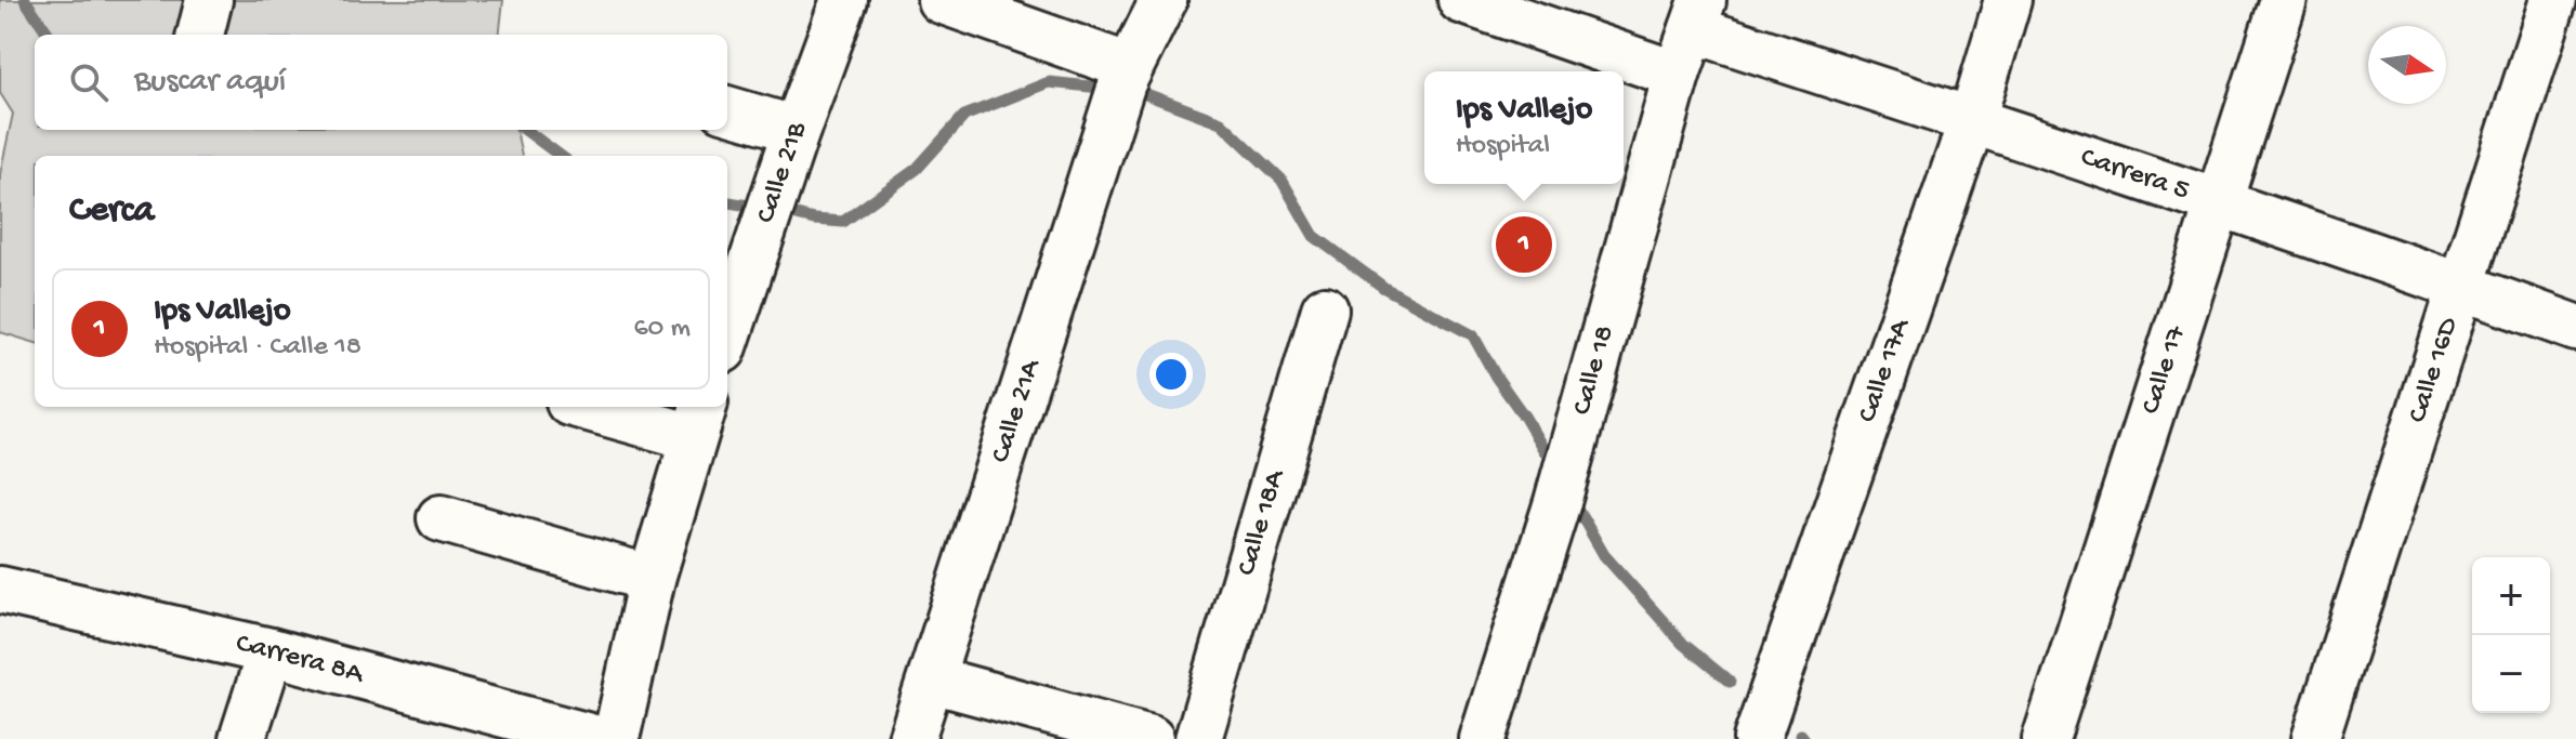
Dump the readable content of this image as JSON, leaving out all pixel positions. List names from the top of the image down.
{
  "streets": {
    "street": [
      "Calle 21B",
      "Carrera 5",
      "Calle 17",
      "Calle 18",
      "Calle 17A",
      "Calle 16D",
      "Calle 21A",
      "Calle 18A",
      "Carrera 8A"
    ]
  },
  "crossings": [
    ["Carrera 5", "Calle 17"],
    ["Carrera 5", "Calle 18"],
    ["Carrera 5", "Calle 17A"],
    ["Carrera 5", "Calle 16D"]
  ],
  "north": "right",
  "page": {
    "search": "Buscar aquí",
    "popup": ["Ips Vallejo", "Hospital"],
    "heading": "Cerca",
    "pins": "1",
    "list": [
      {
        "mark": "1",
        "name": "Ips Vallejo",
        "note": "Hospital · Calle 18",
        "value": "60 m"
      }
    ],
    "map_buttons": ["+", "−"]
  }
}
